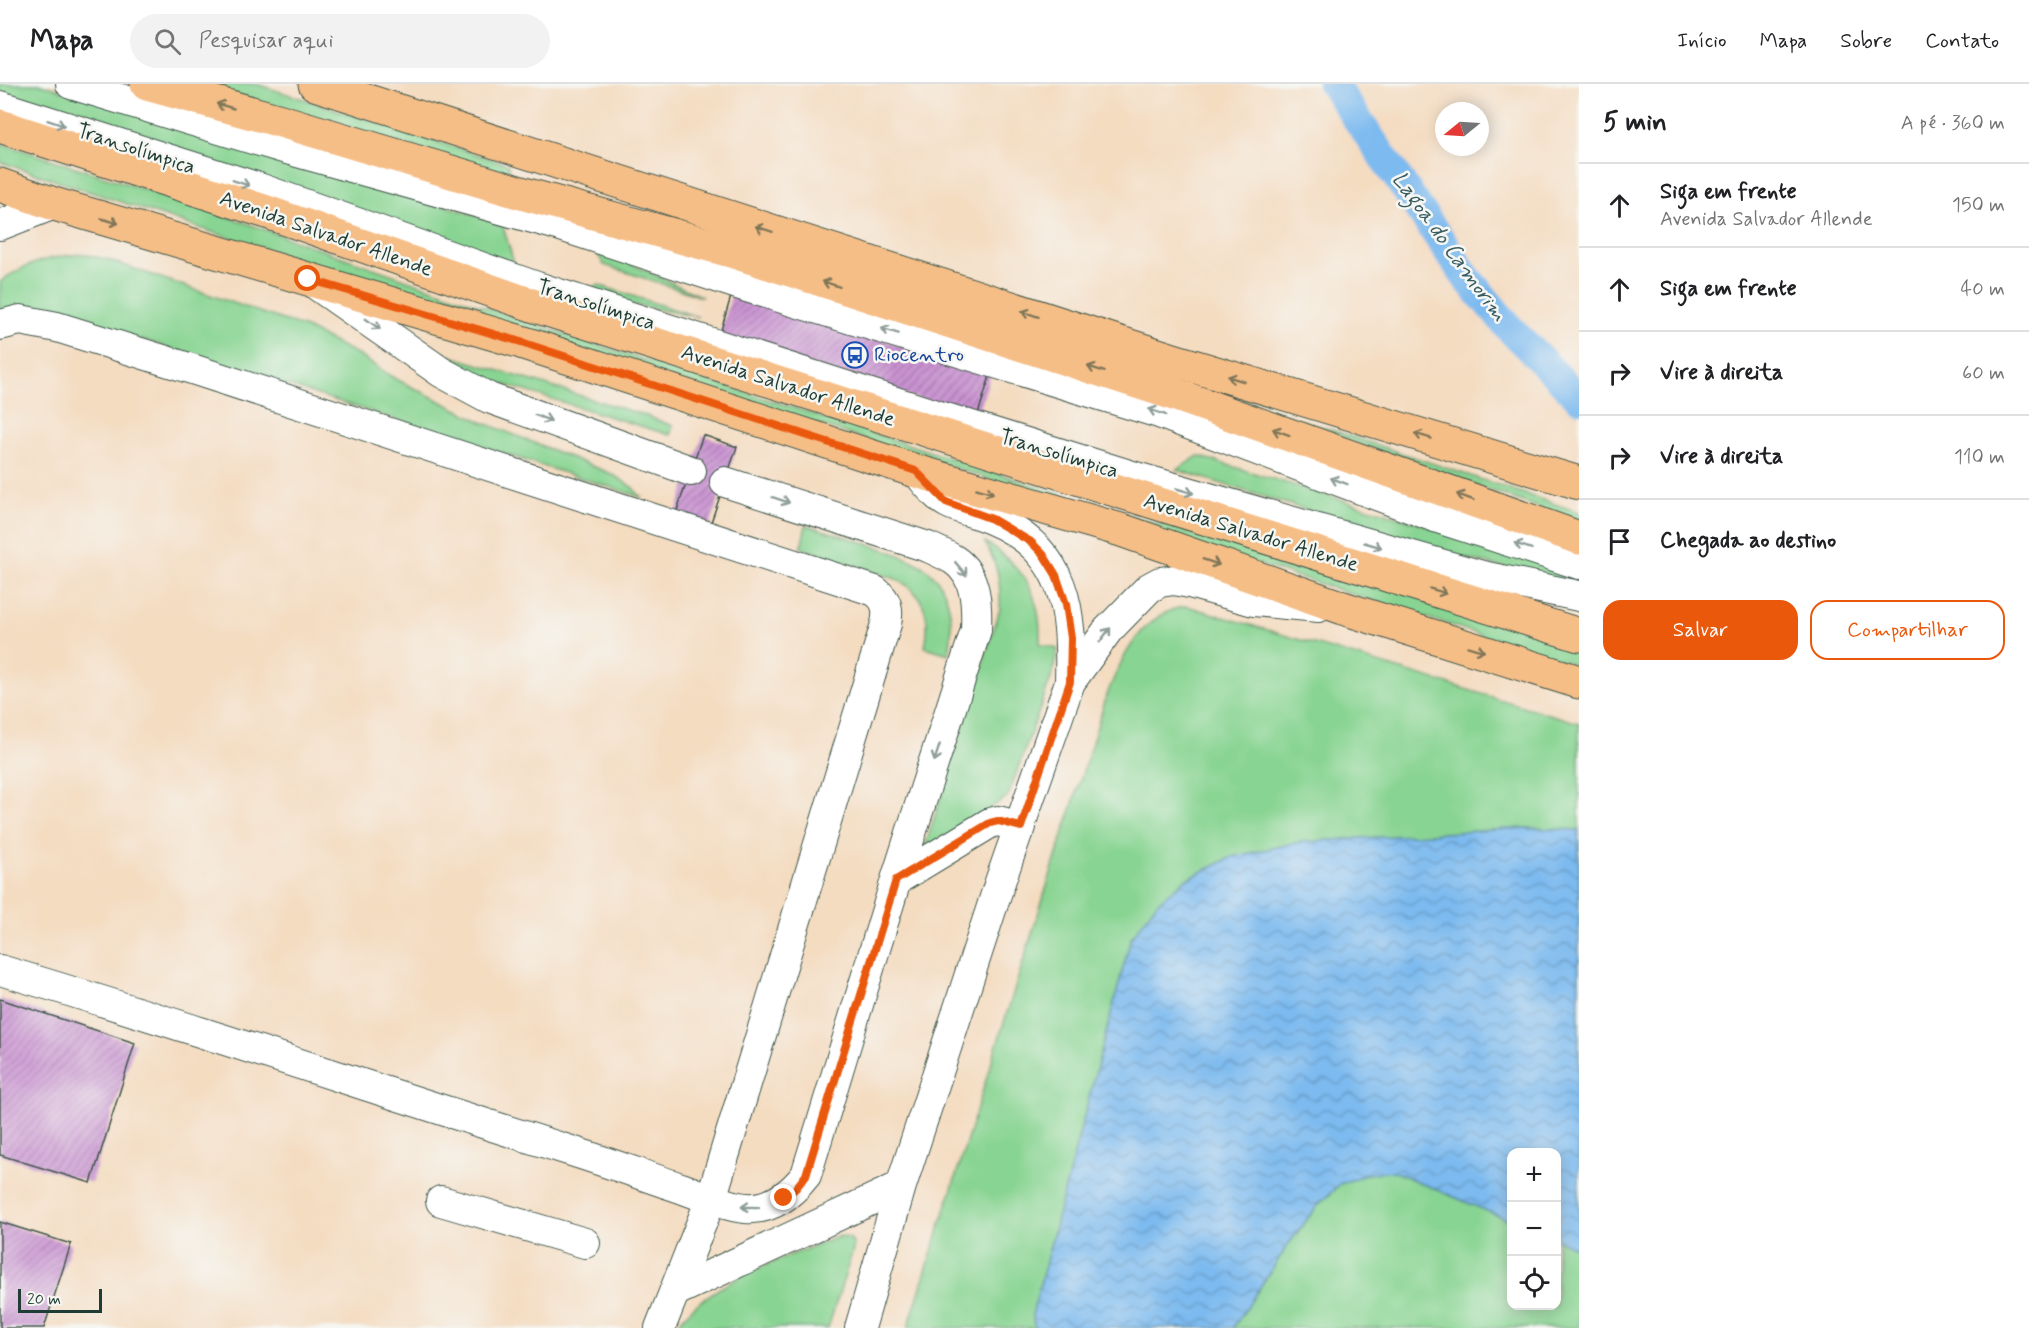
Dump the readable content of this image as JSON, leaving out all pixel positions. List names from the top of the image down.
{
  "streets": {
    "main road": ["Avenida Salvador Allende"],
    "street": ["Transolímpica"]
  },
  "water": ["Lagoa do Camorim"],
  "places": {
    "bus stop": ["Riocentro"]
  },
  "scale_bar": "20 m",
  "north": "left",
  "page": {
    "header": "Mapa",
    "search": "Pesquisar aqui",
    "nav": [
      "Início",
      "Mapa",
      "Sobre",
      "Contato"
    ],
    "heading": ["5 min", "A pé · 360 m"],
    "list": [
      ["Siga em frente", "Avenida Salvador Allende", "150 m"],
      ["Siga em frente", "40 m"],
      ["Vire à direita", "60 m"],
      ["Vire à direita", "110 m"],
      "Chegada ao destino"
    ],
    "buttons": ["Salvar", "Compartilhar"],
    "map_buttons": ["+", "−"],
    "scale": "20 m"
  }
}
